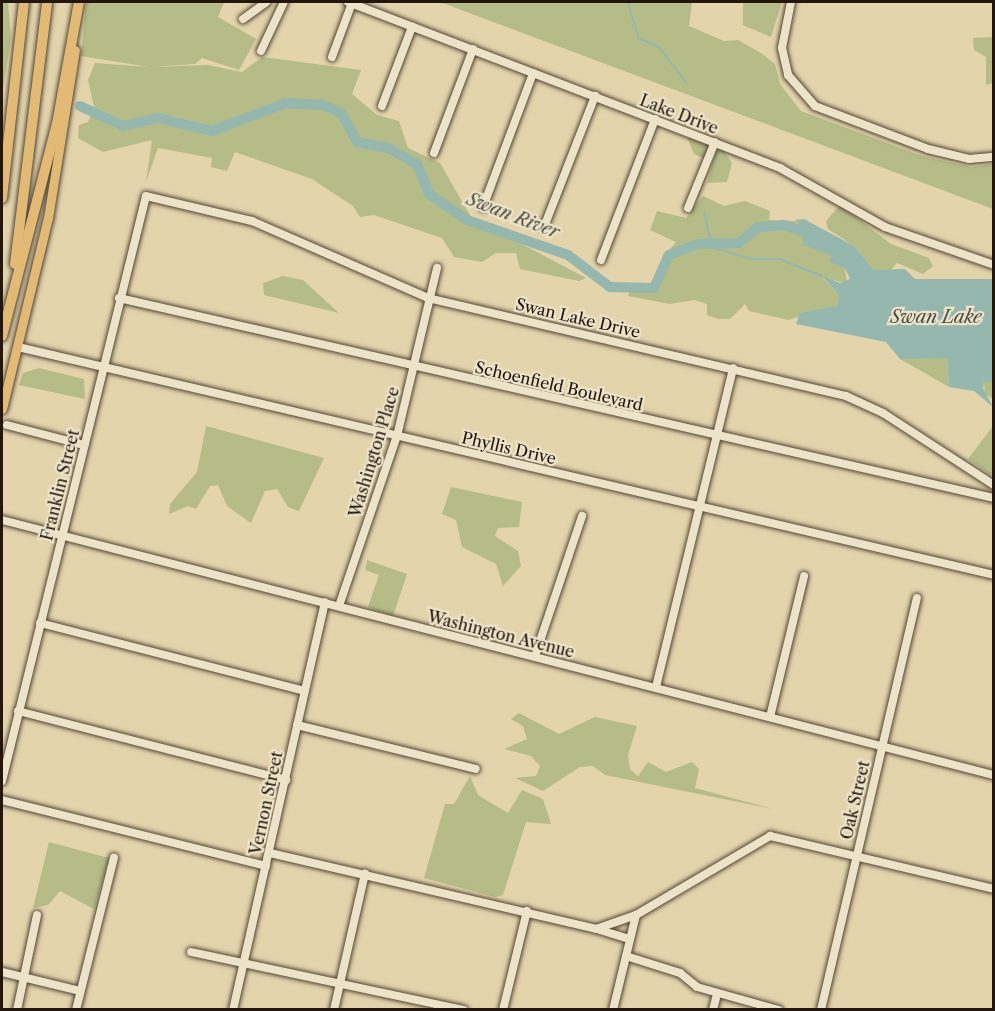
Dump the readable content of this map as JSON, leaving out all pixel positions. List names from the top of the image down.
{
  "streets": {
    "street": [
      "Lake Drive",
      "Swan Lake Drive",
      "Schoenfield Boulevard",
      "Phyllis Drive",
      "Washington Place",
      "Franklin Street",
      "Washington Avenue",
      "Oak Street",
      "Vernon Street"
    ]
  },
  "crossings": [
    ["Swan Lake Drive", "Washington Place"],
    ["Swan Lake Drive", "Franklin Street"],
    ["Schoenfield Boulevard", "Washington Place"],
    ["Schoenfield Boulevard", "Franklin Street"],
    ["Phyllis Drive", "Washington Place"],
    ["Phyllis Drive", "Franklin Street"],
    ["Washington Place", "Washington Avenue"],
    ["Franklin Street", "Washington Avenue"],
    ["Washington Avenue", "Oak Street"],
    ["Washington Avenue", "Vernon Street"]
  ],
  "water": ["Swan River", "Swan Lake"]
}
